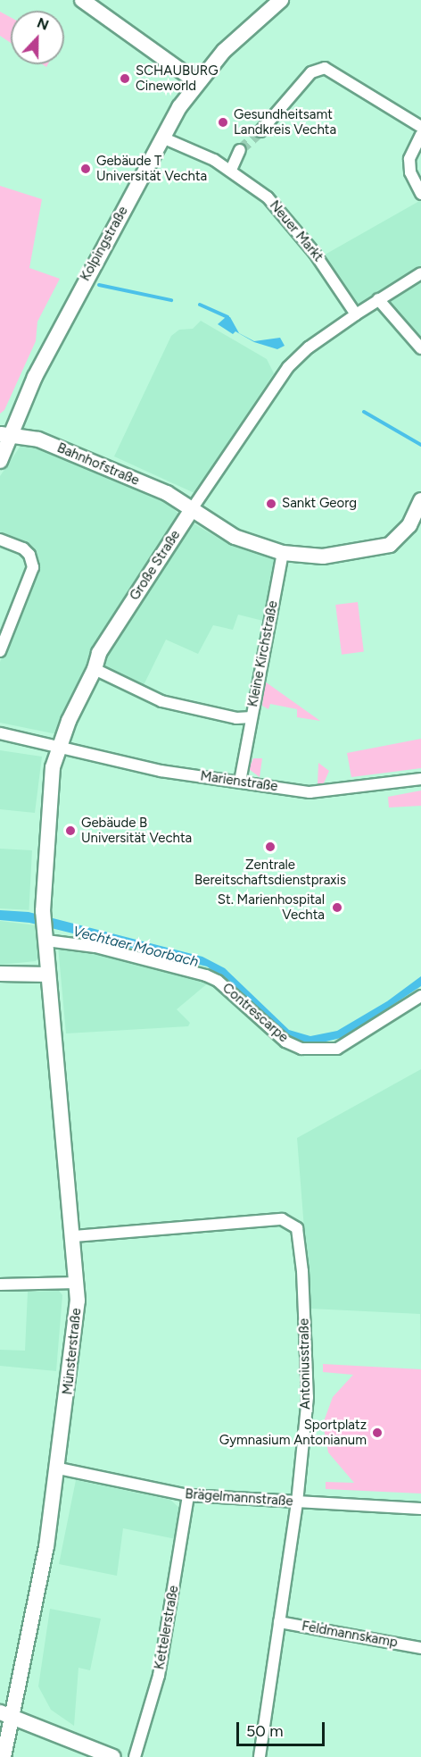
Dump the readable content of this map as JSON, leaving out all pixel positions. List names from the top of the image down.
{
  "streets": {
    "street": [
      "Neuer Markt",
      "Kolpingstraße",
      "Bahnhofstraße",
      "Große Straße",
      "Kleine Kirchstraße",
      "Marienstraße",
      "Contrescarpe",
      "Münsterstraße",
      "Antoniusstraße",
      "Brägelmannstraße",
      "Kettelerstraße",
      "Feldmannskamp"
    ]
  },
  "crossings": [
    ["Neuer Markt", "Kolpingstraße"],
    ["Neuer Markt", "Große Straße"],
    ["Kolpingstraße", "Bahnhofstraße"],
    ["Bahnhofstraße", "Große Straße"],
    ["Bahnhofstraße", "Kleine Kirchstraße"],
    ["Große Straße", "Kleine Kirchstraße"],
    ["Große Straße", "Marienstraße"],
    ["Große Straße", "Contrescarpe"],
    ["Große Straße", "Münsterstraße"],
    ["Contrescarpe", "Münsterstraße"],
    ["Münsterstraße", "Antoniusstraße"],
    ["Münsterstraße", "Brägelmannstraße"],
    ["Antoniusstraße", "Brägelmannstraße"],
    ["Antoniusstraße", "Feldmannskamp"],
    ["Brägelmannstraße", "Kettelerstraße"]
  ],
  "water": ["Vechtaer Moorbach"],
  "places": [
    "SCHAUBURG Cineworld",
    "Gesundheitsamt Landkreis Vechta",
    "Gebäude T Universität Vechta",
    "Sankt Georg",
    "Gebäude B Universität Vechta",
    "Zentrale Bereitschaftsdienstpraxis",
    "St. Marienhospital Vechta",
    "Sportplatz Gymnasium Antonianum"
  ],
  "scale_bar": "50 m",
  "north": "top"
}
